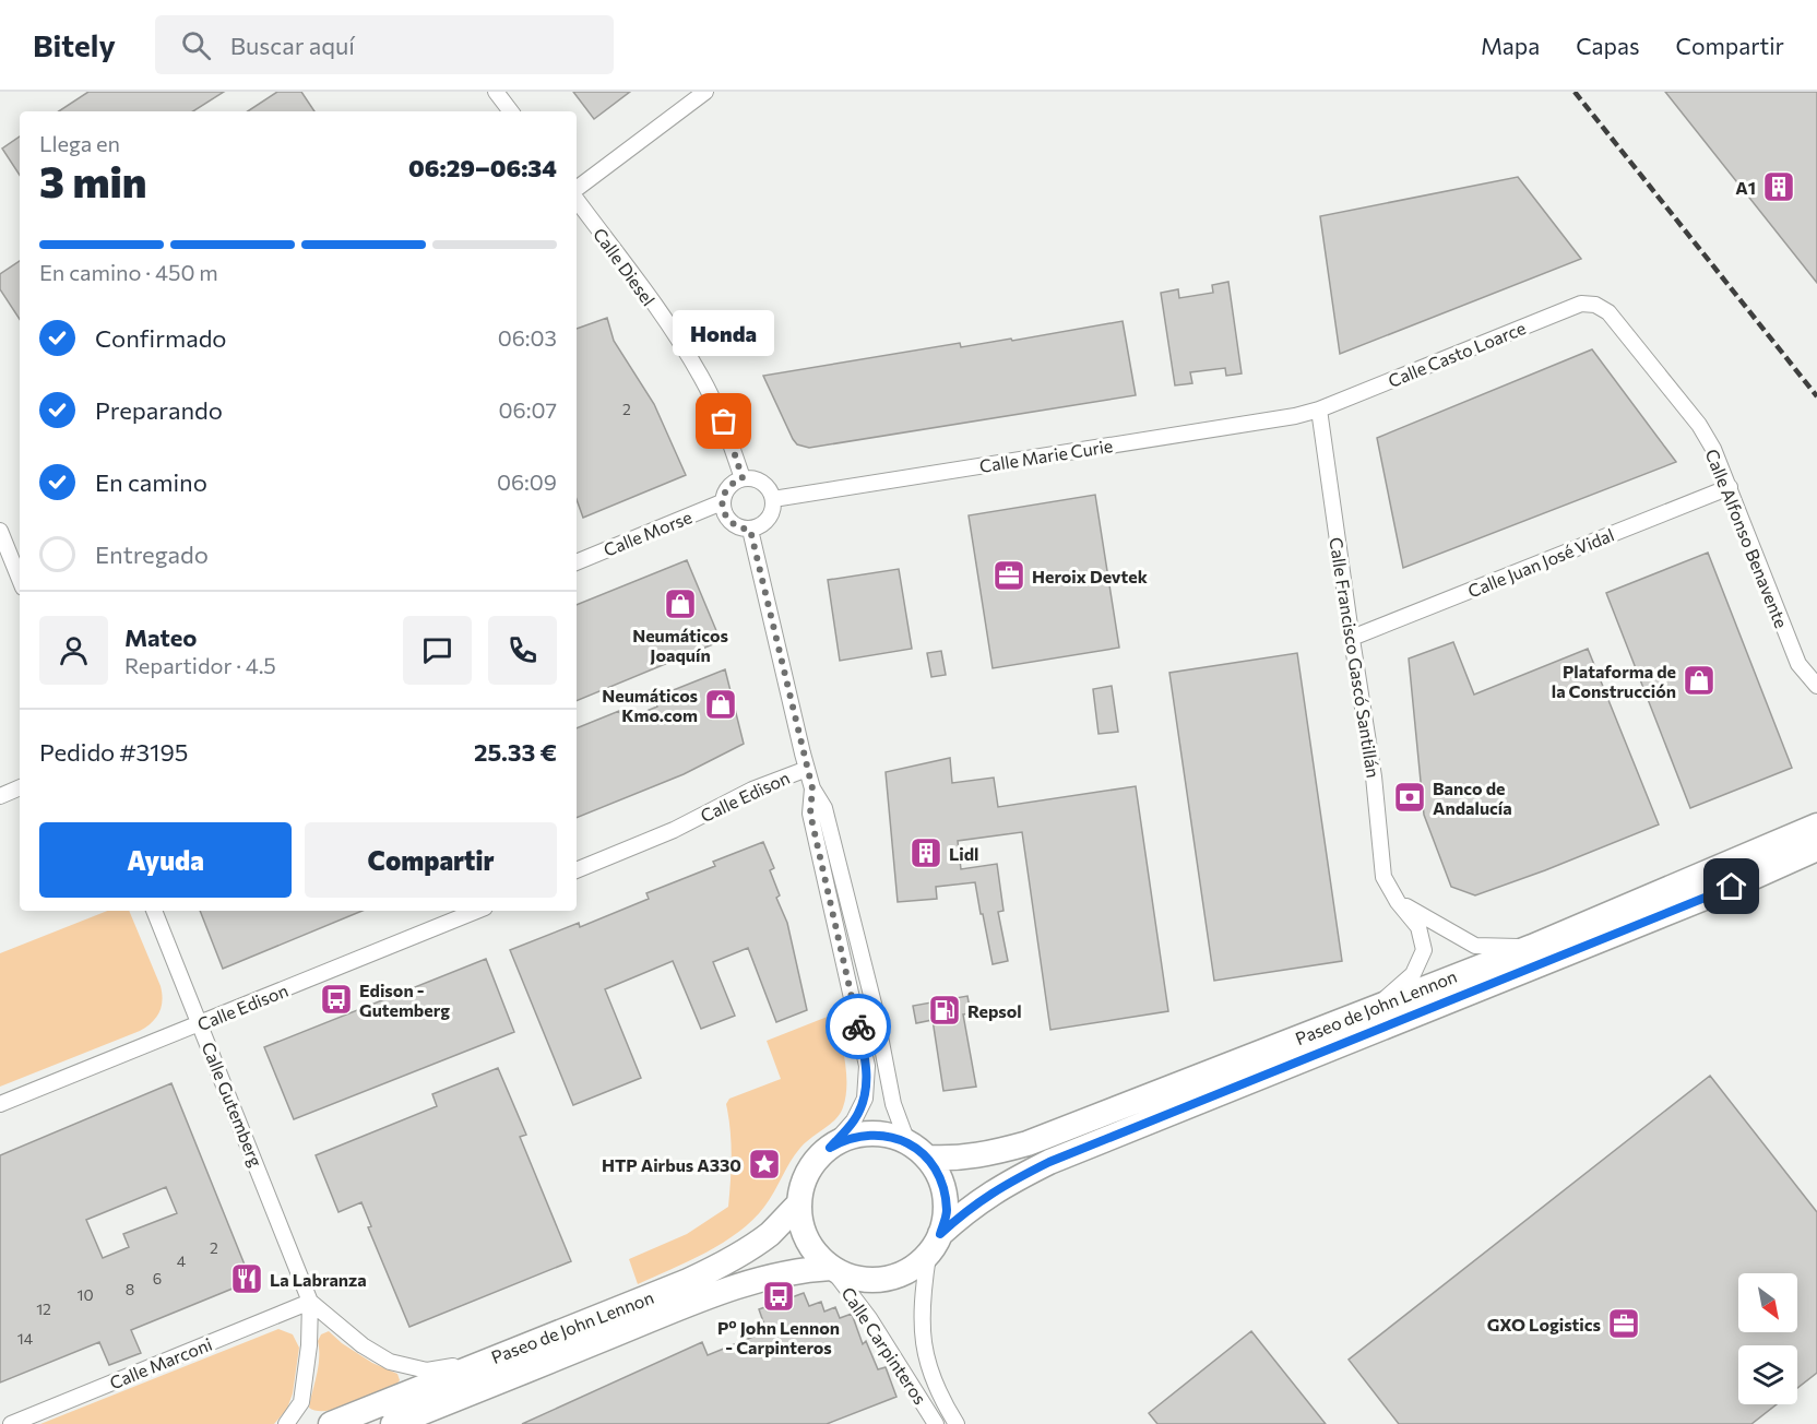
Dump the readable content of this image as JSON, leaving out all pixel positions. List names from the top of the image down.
{
  "streets": {
    "highway": ["Paseo de John Lennon"],
    "street": [
      "Calle Diesel",
      "Calle Casto Loarce",
      "Calle Marie Curie",
      "Calle Morse",
      "Calle Alfonso Benavente",
      "Calle Juan José Vidal",
      "Calle Francisco Gascó Santillán",
      "Calle Edison",
      "Calle Gutemberg",
      "Calle Carpinteros",
      "Calle Marconi"
    ]
  },
  "crossings": [
    ["Calle Diesel", "Calle Marie Curie"],
    ["Calle Diesel", "Calle Morse"],
    ["Calle Casto Loarce", "Calle Marie Curie"],
    ["Calle Casto Loarce", "Calle Alfonso Benavente"],
    ["Calle Casto Loarce", "Calle Francisco Gascó Santillán"],
    ["Calle Marie Curie", "Calle Morse"],
    ["Calle Marie Curie", "Calle Francisco Gascó Santillán"],
    ["Calle Alfonso Benavente", "Calle Juan José Vidal"],
    ["Calle Juan José Vidal", "Calle Francisco Gascó Santillán"],
    ["Calle Francisco Gascó Santillán", "Paseo de John Lennon"],
    ["Calle Edison", "Calle Gutemberg"],
    ["Paseo de John Lennon", "Calle Carpinteros"],
    ["Calle Gutemberg", "Calle Marconi"]
  ],
  "places": {
    "building": ["A1", "Lidl"],
    "other": ["Honda"],
    "office": ["Heroix Devtek", "GXO Logistics"],
    "shop": ["Neumáticos Joaquín", "Plataforma de la Construcción", "Neumáticos Kmo.com"],
    "bank": ["Banco de Andalucía"],
    "bus stop": ["Edison - Gutemberg", "Pº John Lennon - Carpinteros"],
    "fuel station": ["Repsol"],
    "place": ["HTP Airbus A330"],
    "restaurant": ["La Labranza"]
  },
  "house_numbers": [
    "2",
    "2",
    "4",
    "6",
    "8",
    "10",
    "12",
    "14"
  ],
  "north": "bottom right",
  "page": {
    "header": "Bitely",
    "search": "Buscar aquí",
    "nav": ["Mapa", "Capas", "Compartir"],
    "heading": ["3 min", "Llega en", "06:29–06:34"],
    "panel": [
      "Mateo",
      "Repartidor · 4.5",
      "Pedido #3195",
      "25.33 €"
    ],
    "bar": "En camino · 450 m",
    "list": [
      ["Confirmado", "06:03"],
      ["Preparando", "06:07"],
      ["En camino", "06:09"],
      "Entregado"
    ],
    "bubble": "Honda",
    "buttons": ["Ayuda", "Compartir"]
  }
}
